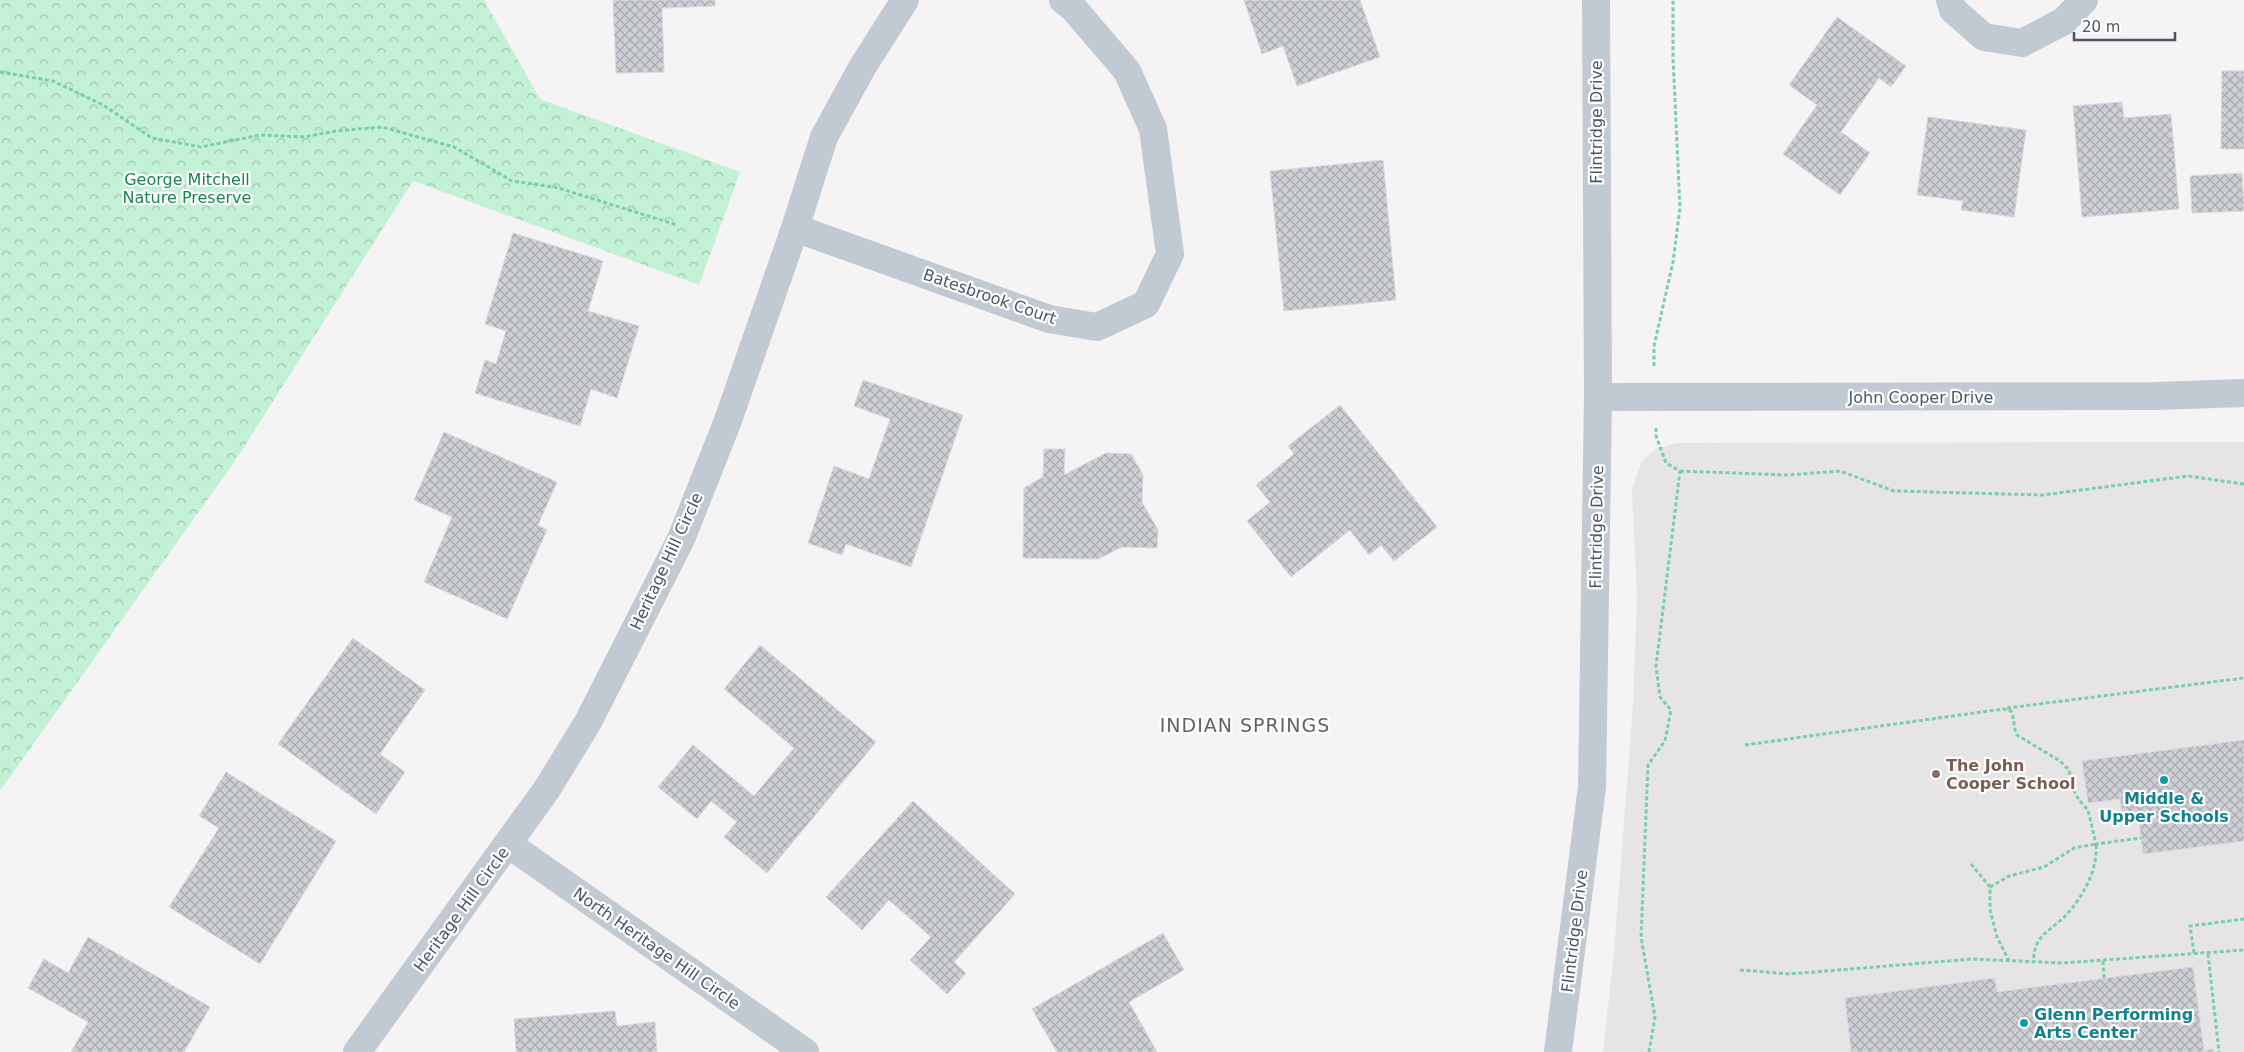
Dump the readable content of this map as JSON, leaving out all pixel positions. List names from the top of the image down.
{
  "streets": {
    "street": [
      "Flintridge Drive",
      "Batesbrook Court",
      "John Cooper Drive",
      "Heritage Hill Circle",
      "North Heritage Hill Circle"
    ]
  },
  "crossings": [
    ["Flintridge Drive", "John Cooper Drive"],
    ["Batesbrook Court", "Heritage Hill Circle"],
    ["Heritage Hill Circle", "North Heritage Hill Circle"]
  ],
  "districts": ["INDIAN SPRINGS"],
  "parks": ["George Mitchell Nature Preserve"],
  "places": ["The John Cooper School", "Middle & Upper Schools", "Glenn Performing Arts Center"],
  "scale_bar": "20 m"
}
